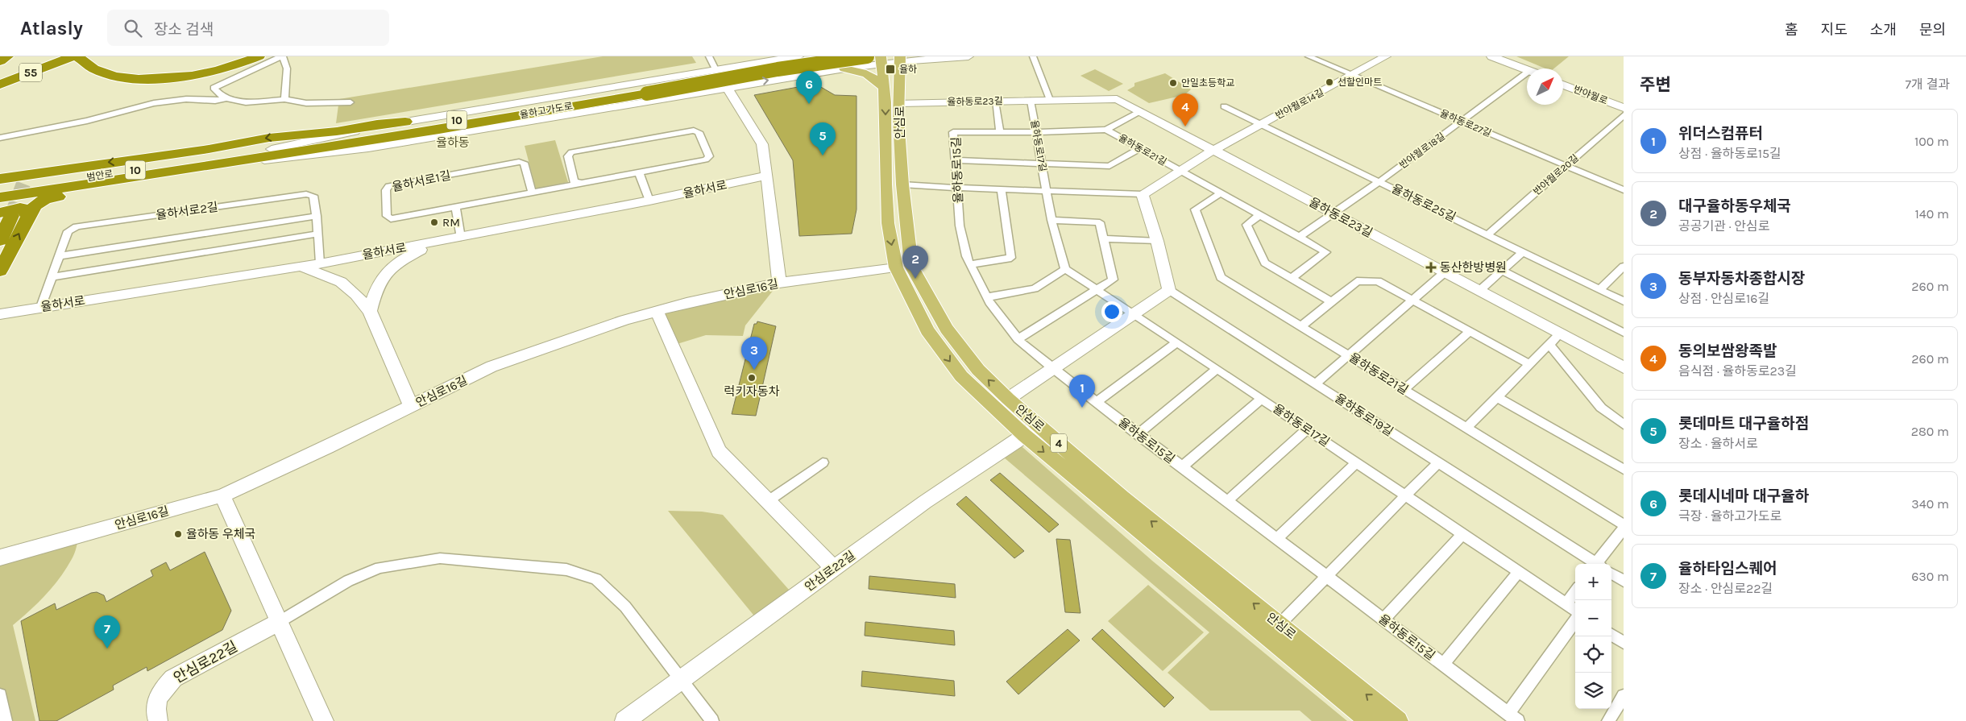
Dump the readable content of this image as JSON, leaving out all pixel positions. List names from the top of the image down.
{
  "streets": {
    "highway": [
      "55",
      "율하고가도로",
      "10",
      "범안로"
    ],
    "main road": [
      "반야월로",
      "율하동로23길",
      "반야월로14길",
      "안심로",
      "율하서로",
      "안심로16길",
      "4",
      "안심로22길"
    ],
    "street": [
      "율하동로27길",
      "율하동로17길",
      "율하동로21길",
      "반야월로18길",
      "율하동로15길",
      "반야월로20길",
      "율하서로1길",
      "율하동로25길",
      "율하서로2길",
      "율하동로19길"
    ]
  },
  "crossings": [
    ["율하동로23길", "반야월로14길"],
    ["율하동로23길", "안심로"],
    ["율하동로23길", "율하동로17길"],
    ["율하동로23길", "반야월로18길"],
    ["반야월로14길", "율하동로27길"],
    ["반야월로14길", "율하동로25길"],
    ["율하고가도로", "안심로"],
    ["율하고가도로", "범안로"],
    ["안심로", "율하동로17길"],
    ["안심로", "안심로16길"],
    ["안심로", "안심로22길"],
    ["율하동로27길", "반야월로18길"],
    ["율하동로27길", "반야월로20길"],
    ["율하동로17길", "율하동로15길"],
    ["율하동로21길", "반야월로18길"],
    ["반야월로18길", "율하동로25길"],
    ["반야월로20길", "율하동로25길"],
    ["율하서로", "율하서로2길"]
  ],
  "districts": ["율하동"],
  "places": {
    "transit": ["율하"],
    "other": [
      "선할인마트",
      "안일초등학교",
      "RM",
      "럭키자동차",
      "율하동 우체국"
    ],
    "health": ["동산한방병원"]
  },
  "north": "top right",
  "page": {
    "header": "Atlasly",
    "search": "장소 검색",
    "nav": [
      "홈",
      "지도",
      "소개",
      "문의"
    ],
    "heading": ["주변", "7개 결과"],
    "pins": [
      "6",
      "4",
      "5",
      "2",
      "3",
      "1",
      "7"
    ],
    "list": [
      {
        "mark": "1",
        "name": "위더스컴퓨터",
        "note": "상점 · 율하동로15길",
        "value": "100 m"
      },
      {
        "mark": "2",
        "name": "대구율하동우체국",
        "note": "공공기관 · 안심로",
        "value": "140 m"
      },
      {
        "mark": "3",
        "name": "동부자동차종합시장",
        "note": "상점 · 안심로16길",
        "value": "260 m"
      },
      {
        "mark": "4",
        "name": "동의보쌈왕족발",
        "note": "음식점 · 율하동로23길",
        "value": "260 m"
      },
      {
        "mark": "5",
        "name": "롯데마트 대구율하점",
        "note": "장소 · 율하서로",
        "value": "280 m"
      },
      {
        "mark": "6",
        "name": "롯데시네마 대구율하",
        "note": "극장 · 율하고가도로",
        "value": "340 m"
      },
      {
        "mark": "7",
        "name": "율하타임스퀘어",
        "note": "장소 · 안심로22길",
        "value": "630 m"
      }
    ],
    "map_buttons": ["+", "−"]
  }
}
